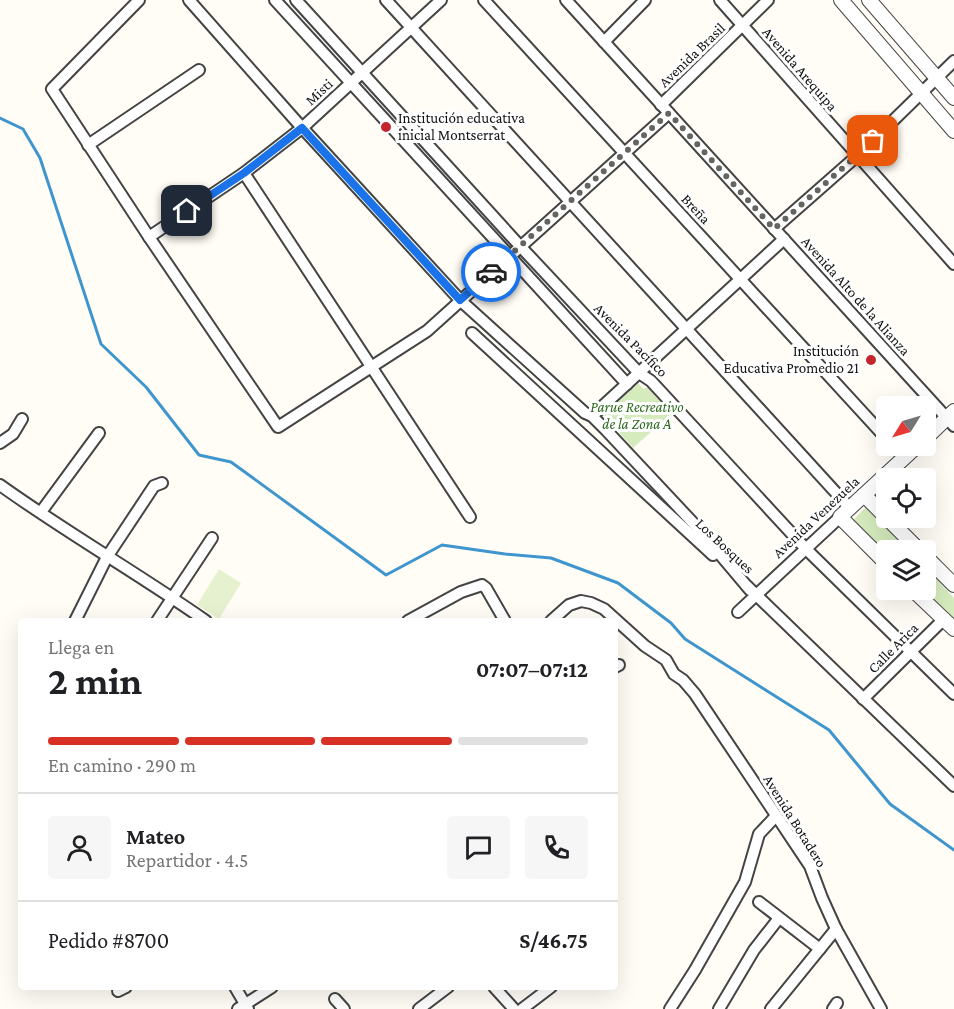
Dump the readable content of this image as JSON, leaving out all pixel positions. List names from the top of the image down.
{
  "streets": {
    "street": [
      "Avenida Brasil",
      "Avenida Arequipa",
      "Misti",
      "Breña",
      "Avenida Alto de la Alianza",
      "Avenida Pacífico",
      "Avenida Venezuela",
      "Los Bosques",
      "Calle Arica",
      "Avenida Botadero"
    ]
  },
  "crossings": [
    ["Avenida Brasil", "Avenida Arequipa"],
    ["Avenida Brasil", "Misti"],
    ["Avenida Brasil", "Breña"],
    ["Avenida Brasil", "Avenida Alto de la Alianza"],
    ["Avenida Brasil", "Avenida Pacífico"],
    ["Misti", "Avenida Pacífico"],
    ["Avenida Pacífico", "Avenida Venezuela"],
    ["Avenida Pacífico", "Calle Arica"],
    ["Avenida Venezuela", "Los Bosques"],
    ["Los Bosques", "Calle Arica"]
  ],
  "parks": ["Parue Recreativo de la Zona A"],
  "places": ["Institución educativa inicial Montserrat", "Institución Educativa Promedio 21"],
  "north": "bottom left",
  "page": {
    "heading": ["2 min", "Llega en", "07:07–07:12"],
    "panel": [
      "Mateo",
      "Repartidor · 4.5",
      "Pedido #8700",
      "S/46.75"
    ],
    "bar": "En camino · 290 m"
  }
}
